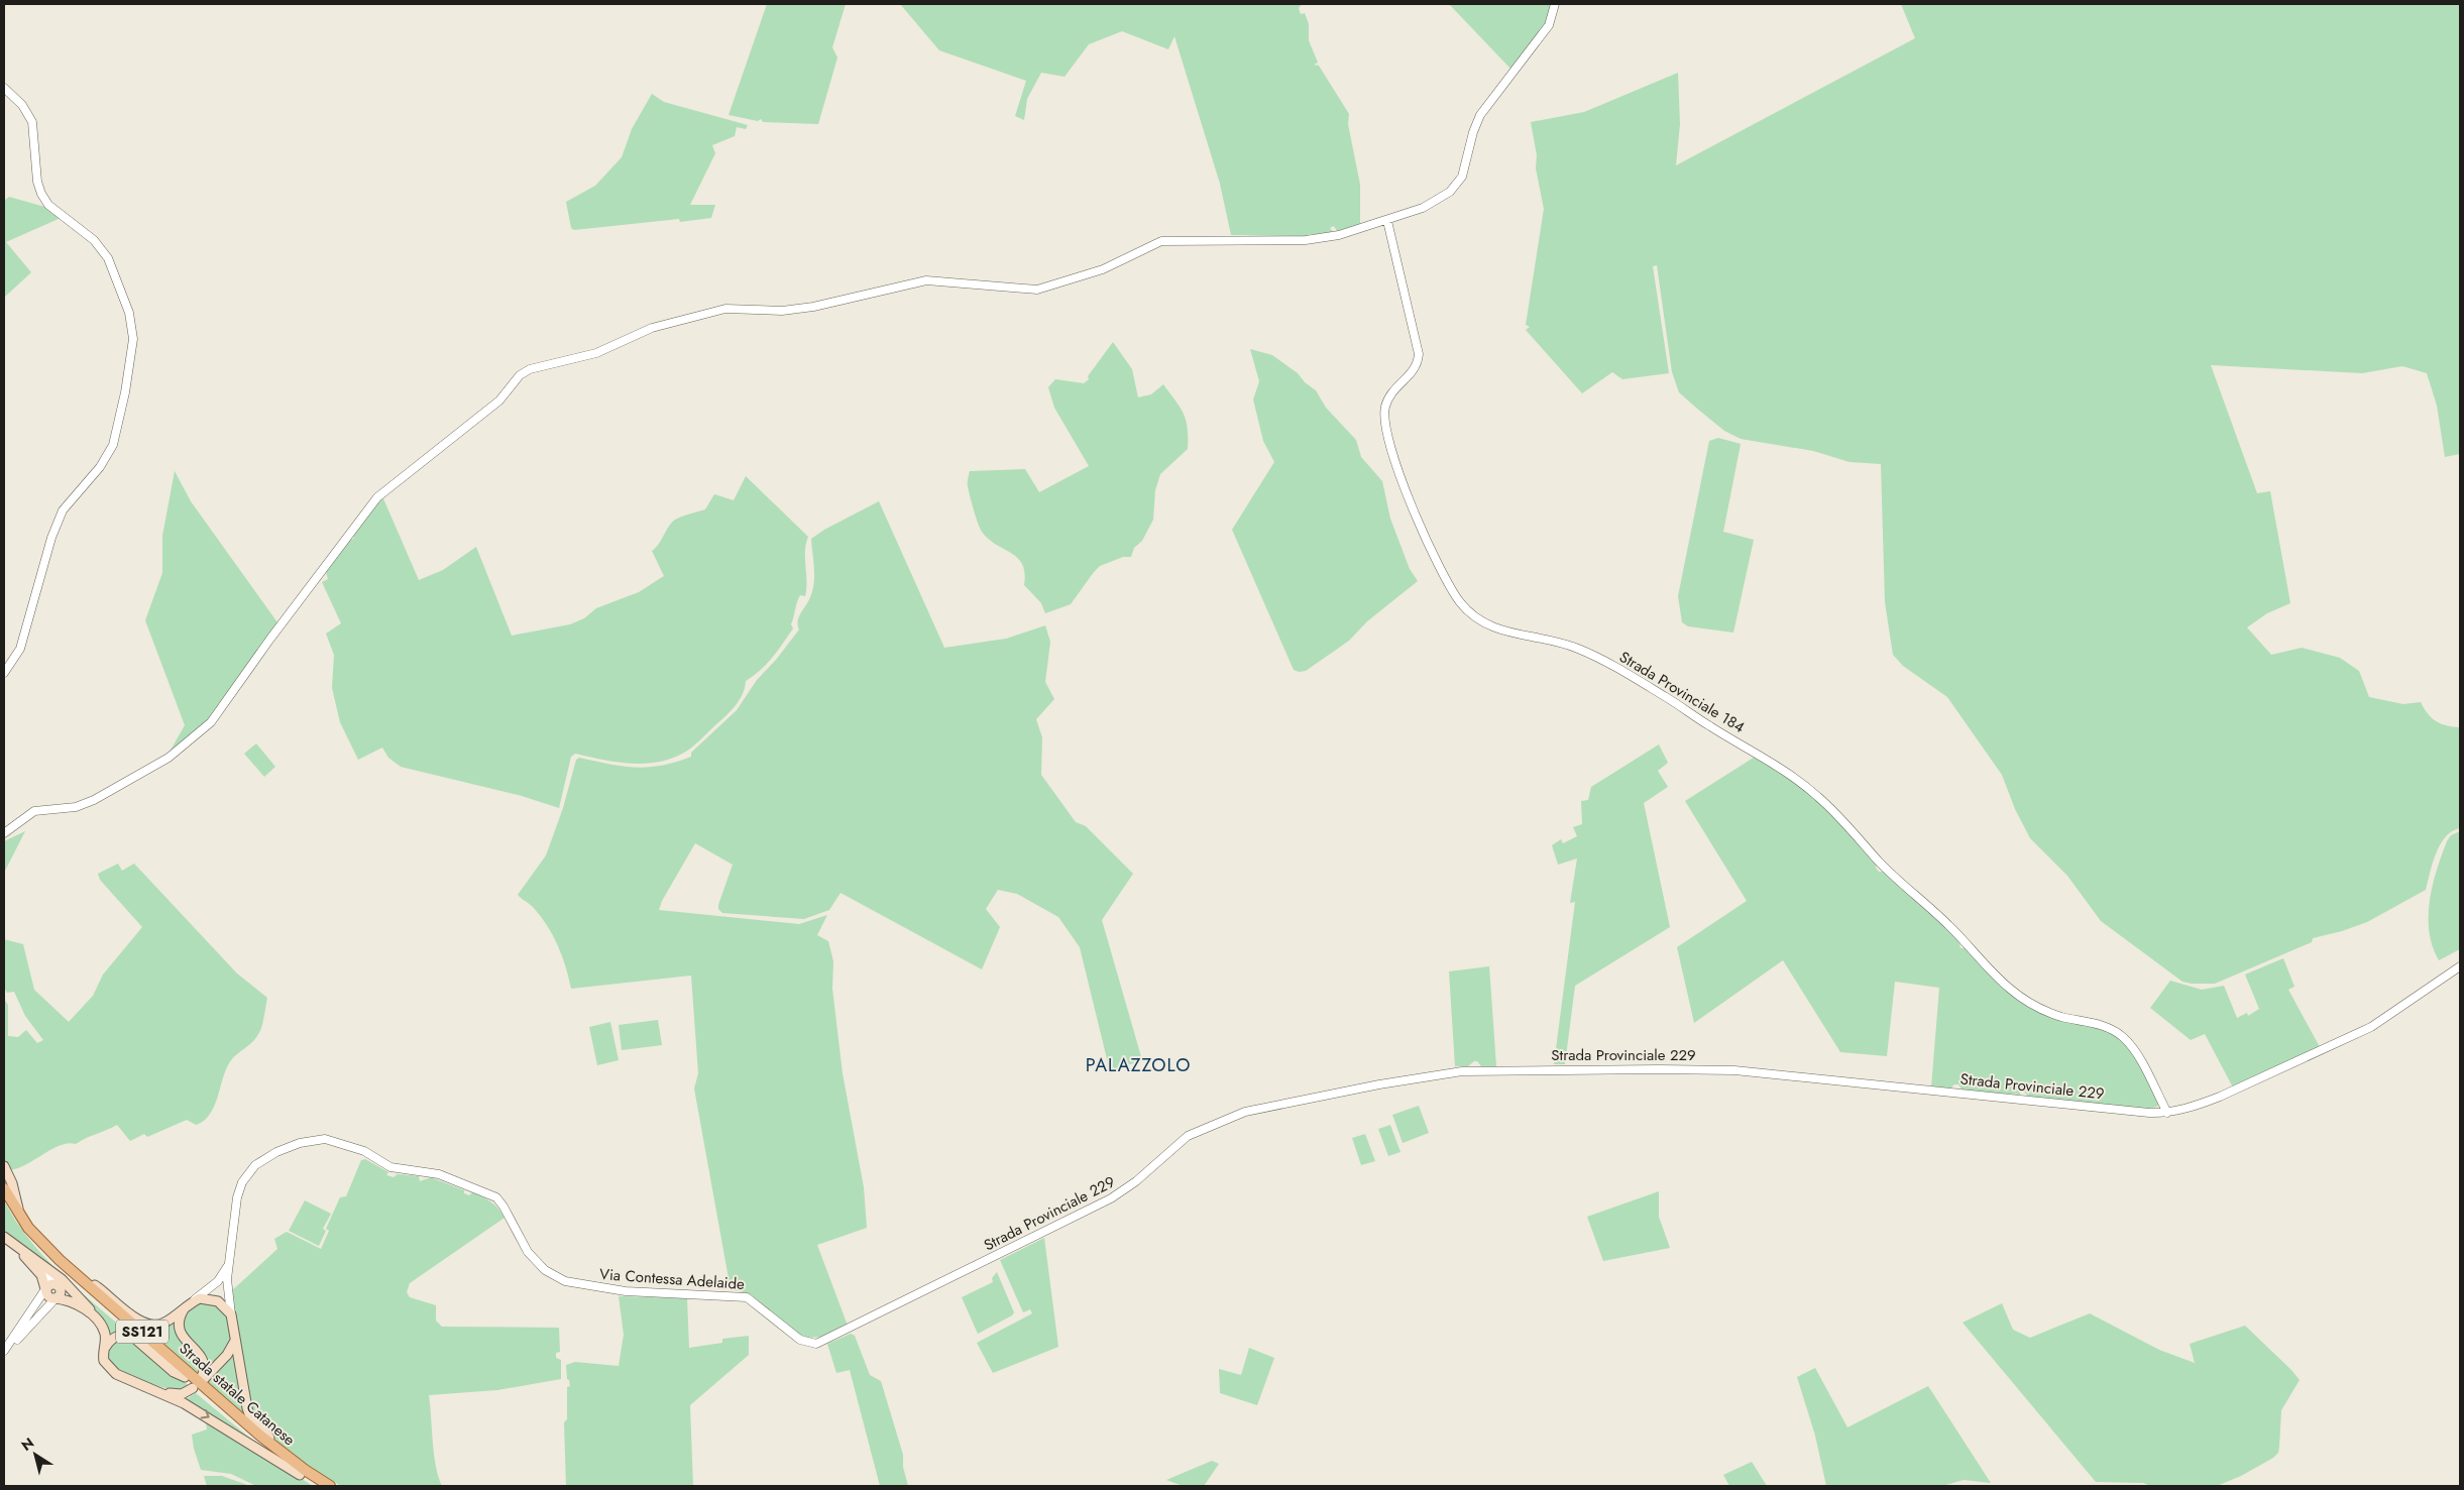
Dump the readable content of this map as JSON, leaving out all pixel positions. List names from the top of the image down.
{
  "streets": {
    "main road": ["SS121", "Strada statale Catanese"],
    "street": ["Strada Provinciale 184", "Strada Provinciale 229", "Via Contessa Adelaide"]
  },
  "crossings": [
    ["Strada Provinciale 184", "Strada Provinciale 229"],
    ["Strada Provinciale 229", "Via Contessa Adelaide"]
  ],
  "districts": ["PALAZZOLO"],
  "north": "top left"
}
